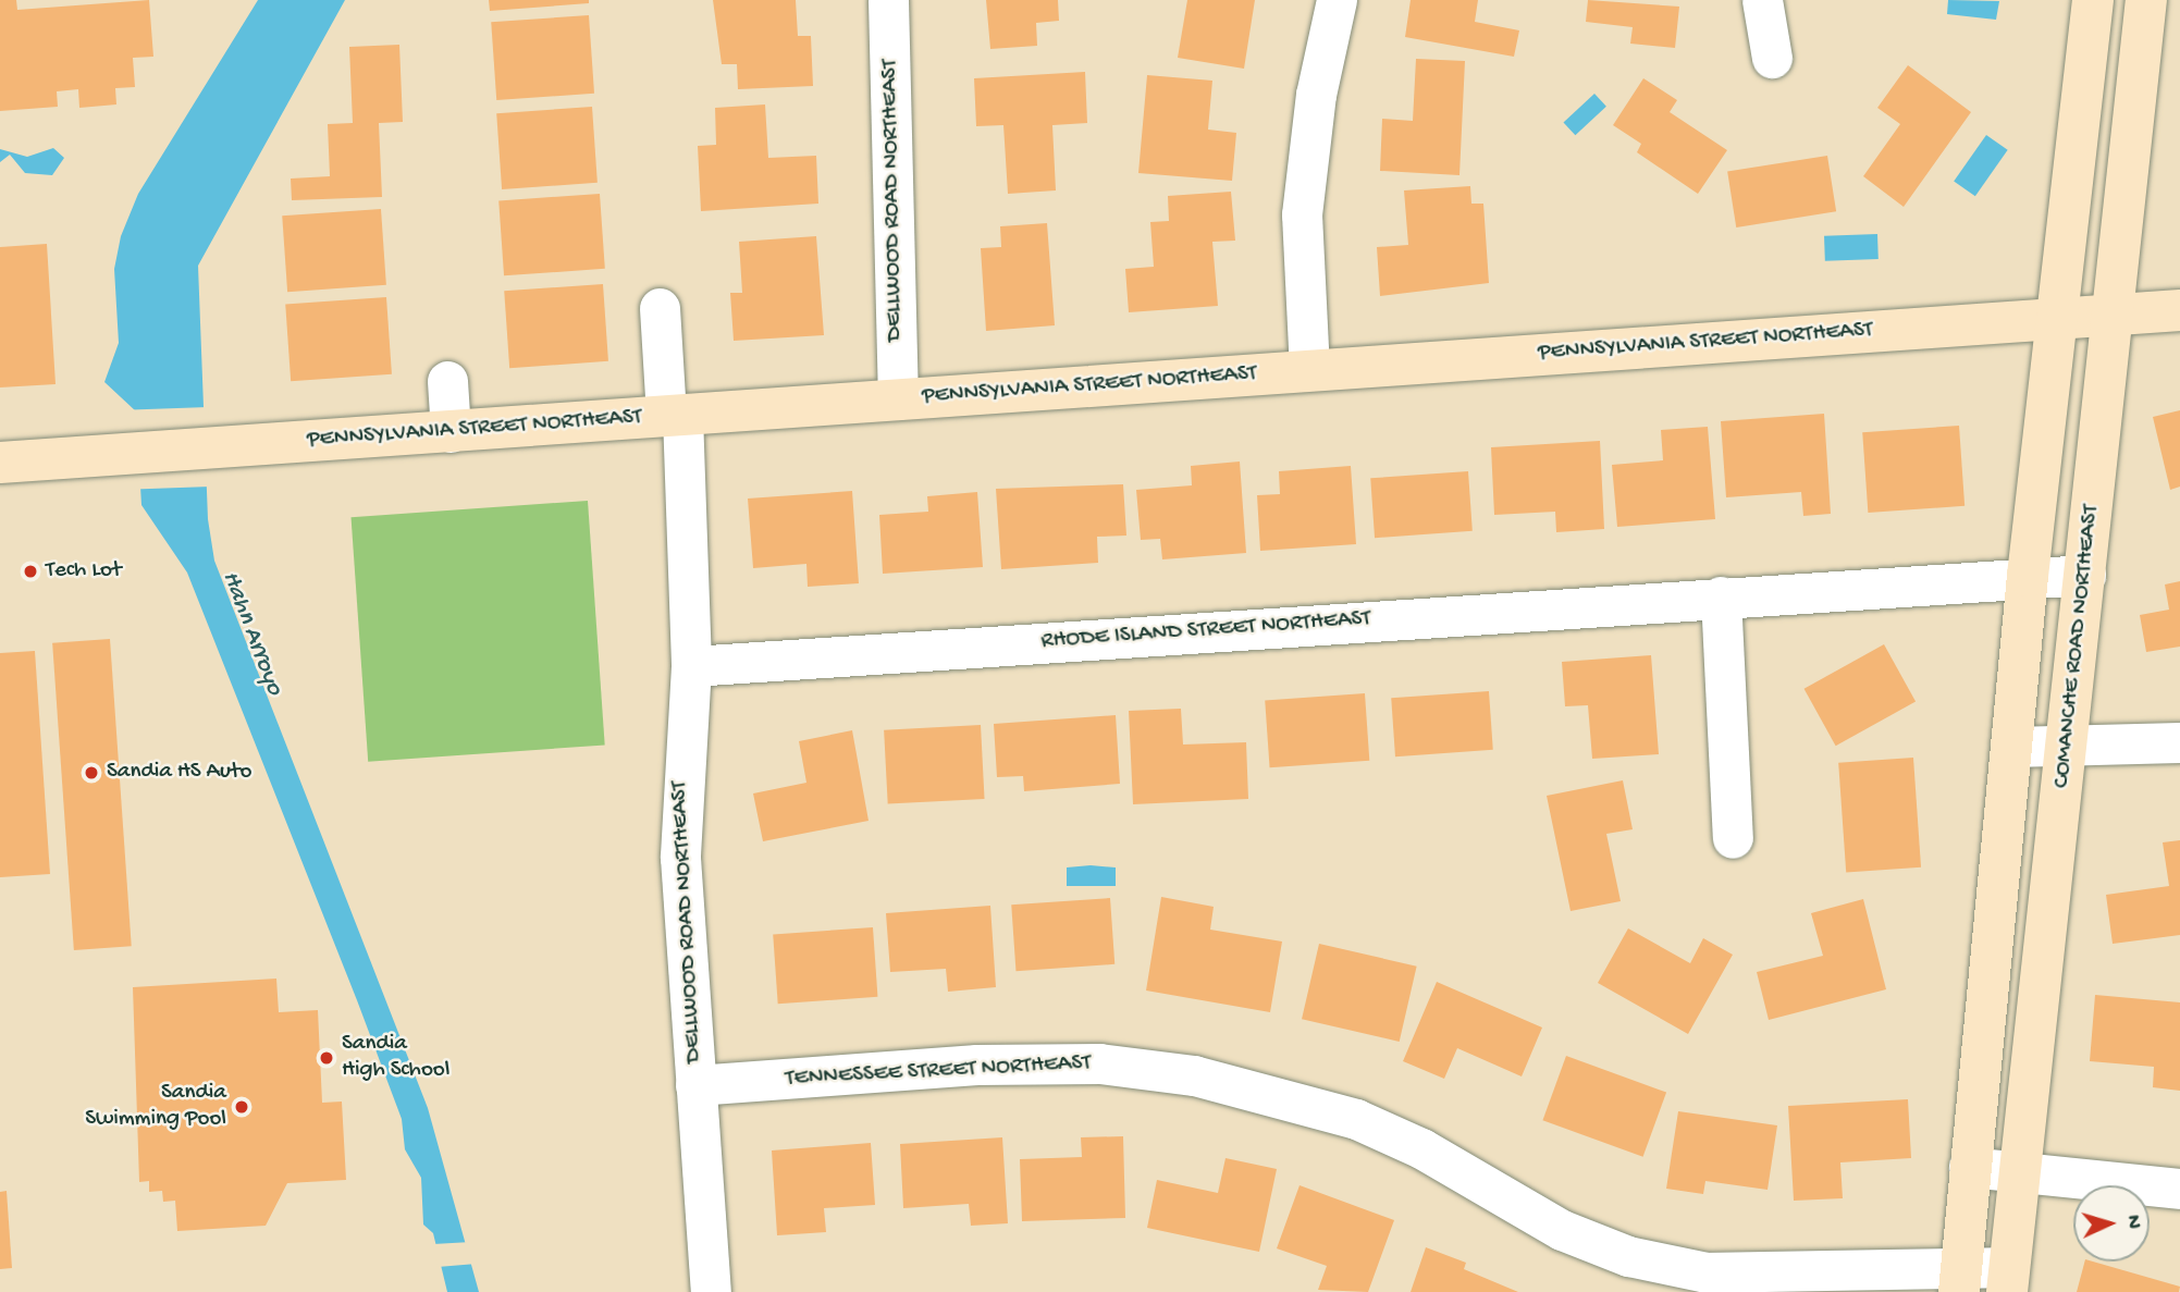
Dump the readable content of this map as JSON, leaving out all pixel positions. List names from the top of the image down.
{
  "streets": {
    "street": [
      "DELLWOOD ROAD NORTHEAST",
      "PENNSYLVANIA STREET NORTHEAST",
      "RHODE ISLAND STREET NORTHEAST",
      "COMANCHE ROAD NORTHEAST",
      "TENNESSEE STREET NORTHEAST"
    ]
  },
  "crossings": [
    ["DELLWOOD ROAD NORTHEAST", "PENNSYLVANIA STREET NORTHEAST"],
    ["DELLWOOD ROAD NORTHEAST", "RHODE ISLAND STREET NORTHEAST"],
    ["DELLWOOD ROAD NORTHEAST", "TENNESSEE STREET NORTHEAST"],
    ["PENNSYLVANIA STREET NORTHEAST", "COMANCHE ROAD NORTHEAST"],
    ["RHODE ISLAND STREET NORTHEAST", "COMANCHE ROAD NORTHEAST"],
    ["COMANCHE ROAD NORTHEAST", "TENNESSEE STREET NORTHEAST"]
  ],
  "water": ["Hahn Arroyo"],
  "places": [
    "Tech Lot",
    "Sandia HS Auto",
    "Sandia High School",
    "Sandia Swimming Pool"
  ],
  "north": "right"
}
